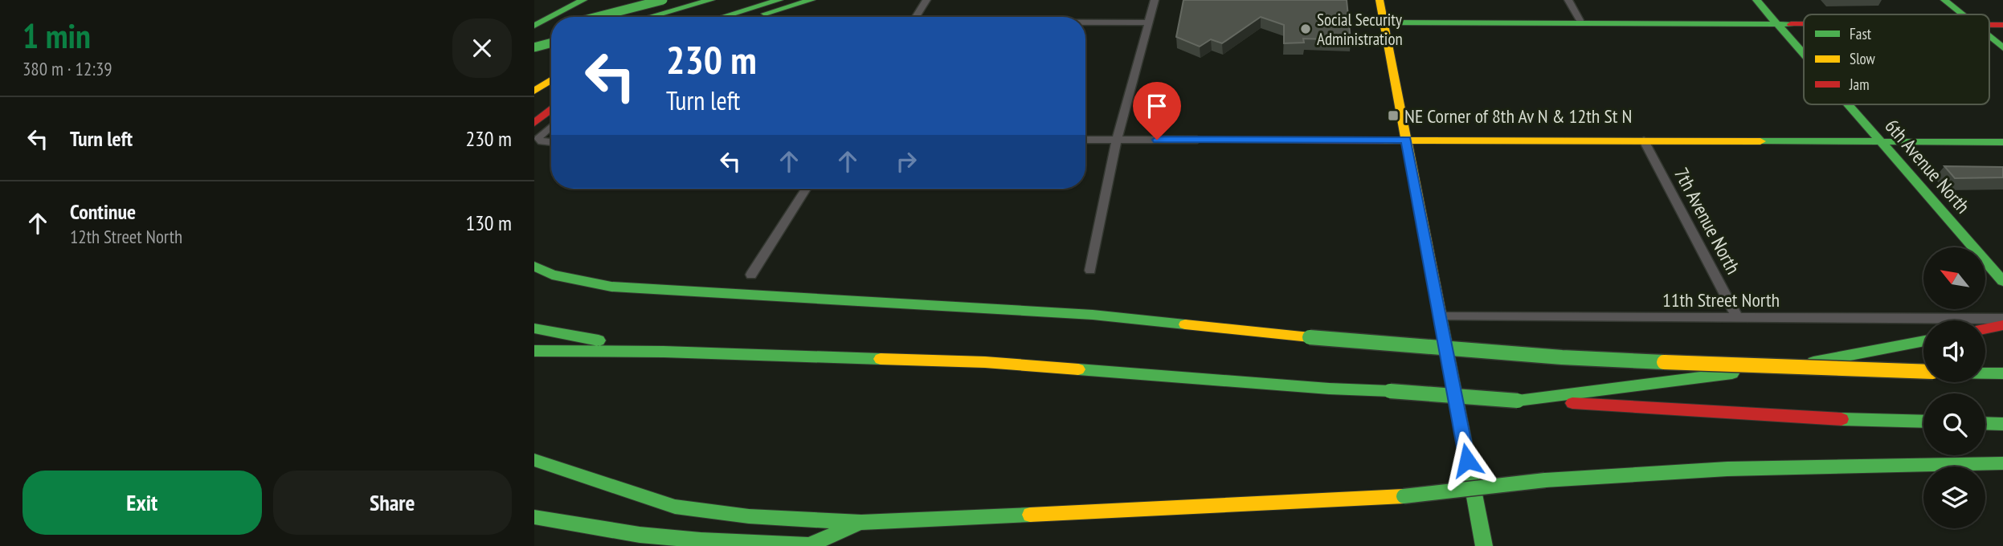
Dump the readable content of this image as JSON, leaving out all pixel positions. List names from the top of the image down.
{
  "streets": {
    "main road": ["6th Avenue North"],
    "street": ["7th Avenue North", "11th Street North"]
  },
  "crossings": [
    ["7th Avenue North", "11th Street North"]
  ],
  "places": {
    "other": ["Social Security Administration"],
    "transit": ["NE Corner of 8th Av N & 12th St N"]
  },
  "legend": ["Fast", "Slow", "Jam"],
  "north": "top left",
  "page": {
    "heading": ["1 min", "380 m · 12:39"],
    "turn": ["230 m", "Turn left"],
    "list": [
      {
        "name": "Turn left",
        "value": "230 m"
      },
      {
        "name": "Continue",
        "note": "12th Street North",
        "value": "130 m"
      }
    ],
    "buttons": ["Exit", "Share"]
  }
}
